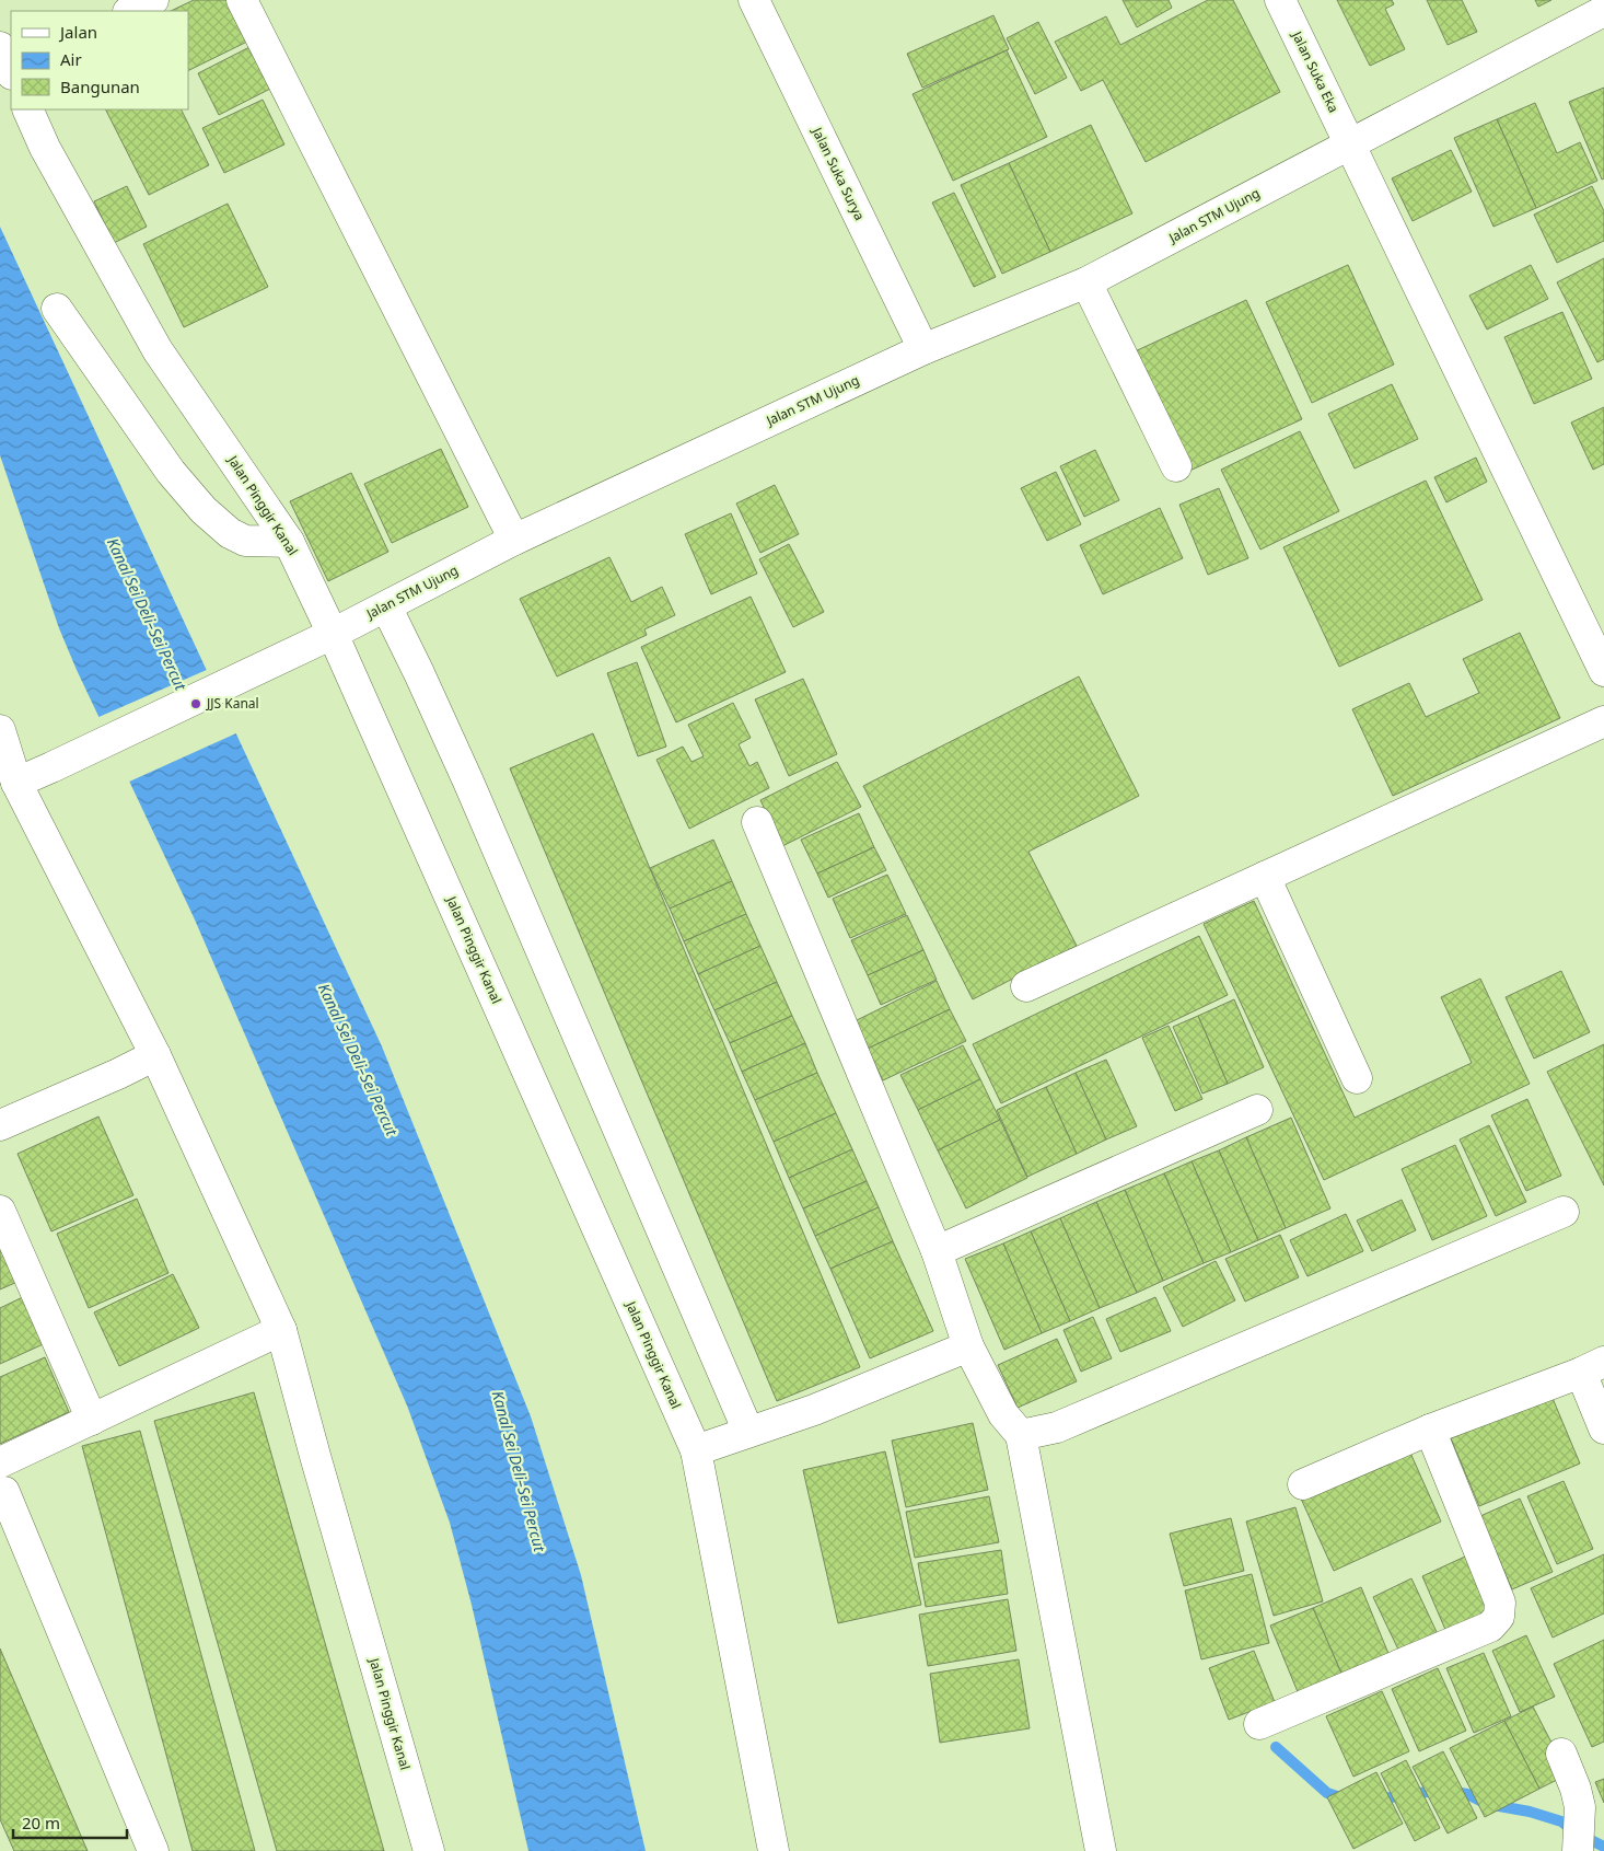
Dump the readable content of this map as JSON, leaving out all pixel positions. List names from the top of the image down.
{
  "streets": {
    "street": [
      "Jalan Suka Eka",
      "Jalan Suka Surya",
      "Jalan STM Ujung",
      "Jalan Pinggir Kanal"
    ]
  },
  "crossings": [
    ["Jalan Suka Eka", "Jalan STM Ujung"],
    ["Jalan Suka Surya", "Jalan STM Ujung"],
    ["Jalan STM Ujung", "Jalan Pinggir Kanal"]
  ],
  "water": ["Kanal Sei Deli–Sei Percut"],
  "places": ["JJS Kanal"],
  "legend": ["Jalan", "Air", "Bangunan"],
  "scale_bar": "20 m"
}
